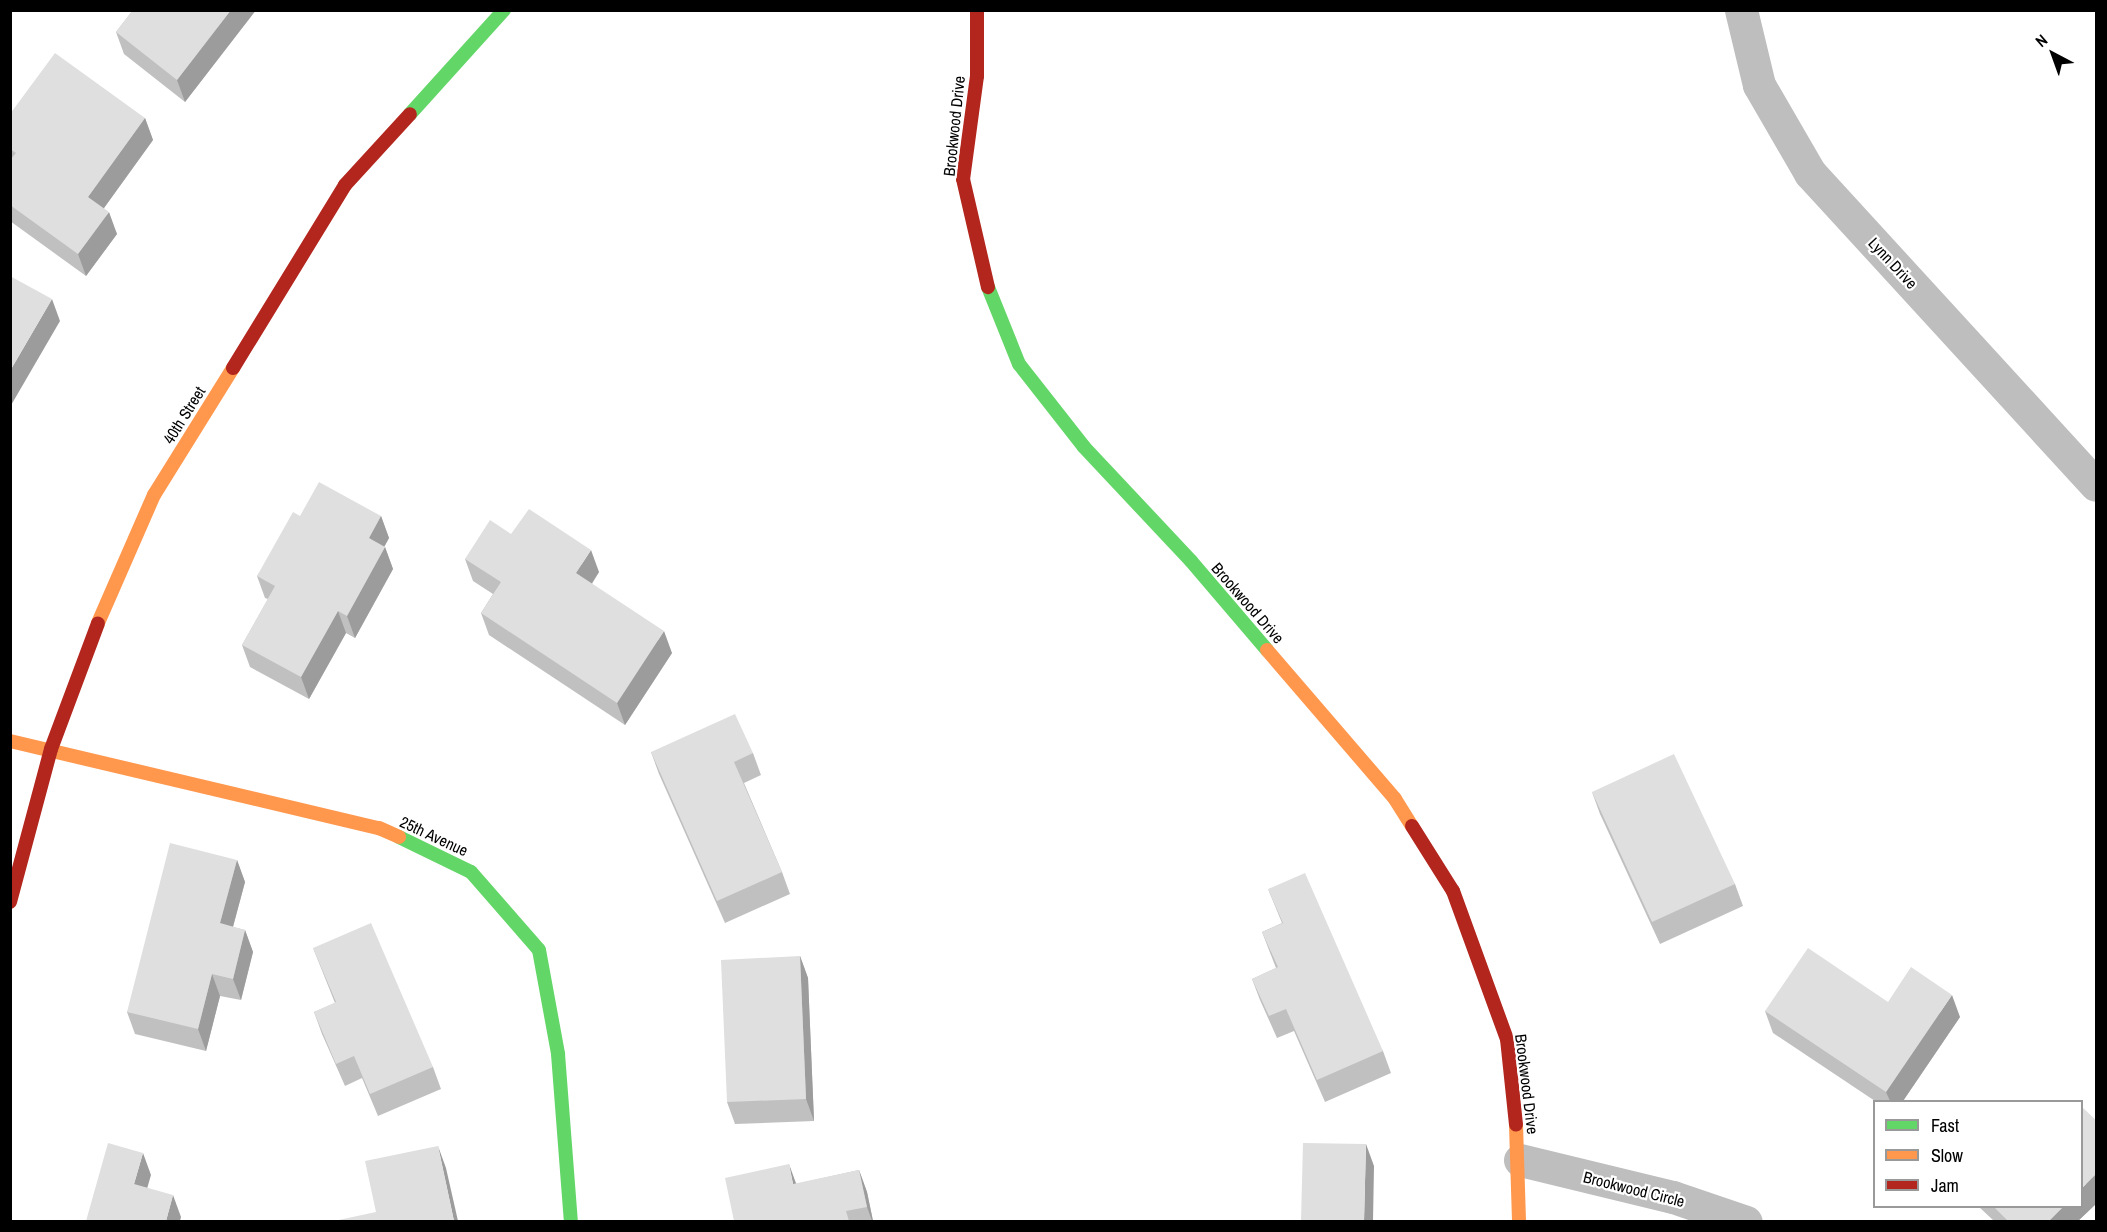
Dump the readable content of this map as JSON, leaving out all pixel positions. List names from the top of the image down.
{
  "streets": {
    "street": [
      "Brookwood Drive",
      "Lynn Drive",
      "40th Street",
      "25th Avenue",
      "Brookwood Circle"
    ]
  },
  "crossings": [
    ["Brookwood Drive", "Brookwood Circle"],
    ["40th Street", "25th Avenue"]
  ],
  "legend": ["Fast", "Slow", "Jam"],
  "north": "top left"
}
